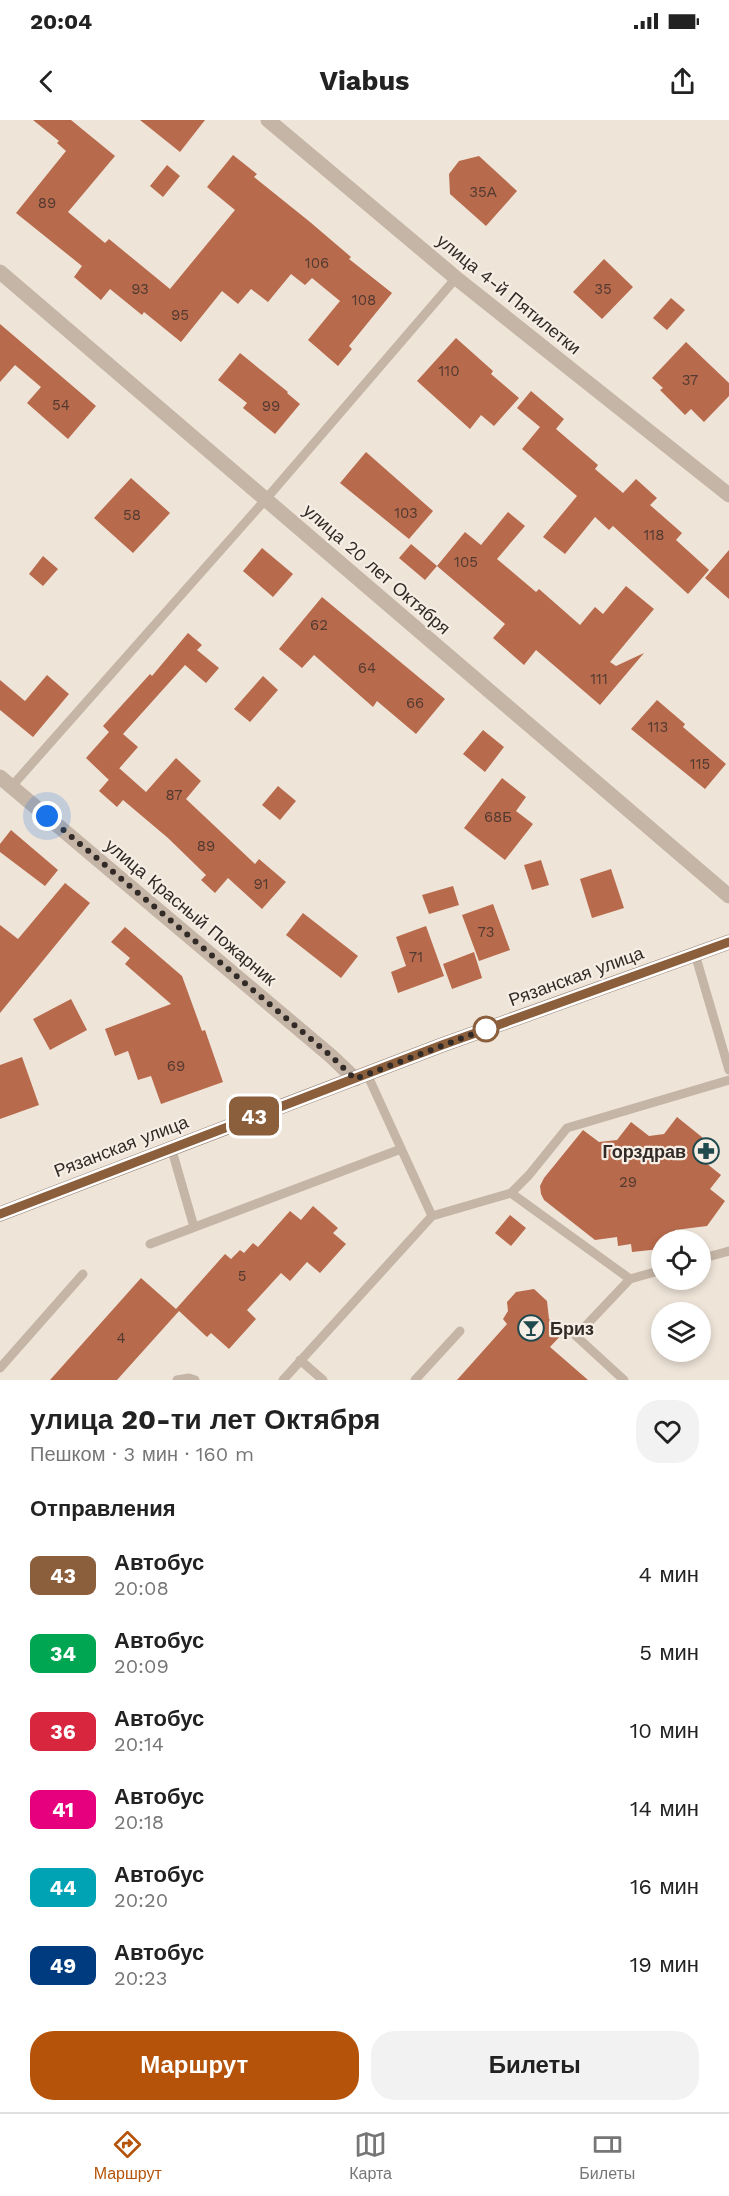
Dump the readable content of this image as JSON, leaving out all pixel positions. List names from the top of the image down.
{
  "streets": {
    "main road": ["Рязанская улица"],
    "street": ["улица 4-й Пятилетки", "улица 20 лет Октября", "улица Красный Пожарник"]
  },
  "crossings": [
    ["улица Красный Пожарник", "Рязанская улица"]
  ],
  "places": {
    "pharmacy": ["Горздрав"],
    "bar": ["Бриз"]
  },
  "lines": ["bus line 43"],
  "house_numbers": [
    "35А",
    "89",
    "106",
    "93",
    "35",
    "108",
    "95",
    "110",
    "37",
    "54",
    "99",
    "103",
    "58",
    "118",
    "105",
    "62",
    "64",
    "111",
    "66",
    "113",
    "115",
    "87",
    "68Б",
    "89",
    "91",
    "73",
    "71",
    "69",
    "29",
    "5",
    "4"
  ],
  "page": {
    "status": "20:04",
    "header": "Viabus",
    "on_map": "43",
    "heading": [
      ["улица 20-ти лет Октября", "Пешком · 3 мин · 160 m"],
      "Отправления"
    ],
    "list": [
      {
        "mark": "43",
        "name": "Автобус",
        "note": "20:08",
        "value": "4 мин"
      },
      {
        "mark": "34",
        "name": "Автобус",
        "note": "20:09",
        "value": "5 мин"
      },
      {
        "mark": "36",
        "name": "Автобус",
        "note": "20:14",
        "value": "10 мин"
      },
      {
        "mark": "41",
        "name": "Автобус",
        "note": "20:18",
        "value": "14 мин"
      },
      {
        "mark": "44",
        "name": "Автобус",
        "note": "20:20",
        "value": "16 мин"
      },
      {
        "mark": "49",
        "name": "Автобус",
        "note": "20:23",
        "value": "19 мин"
      }
    ],
    "buttons": ["Маршрут", "Билеты"],
    "tabs": ["Маршрут", "Карта", "Билеты"]
  }
}
